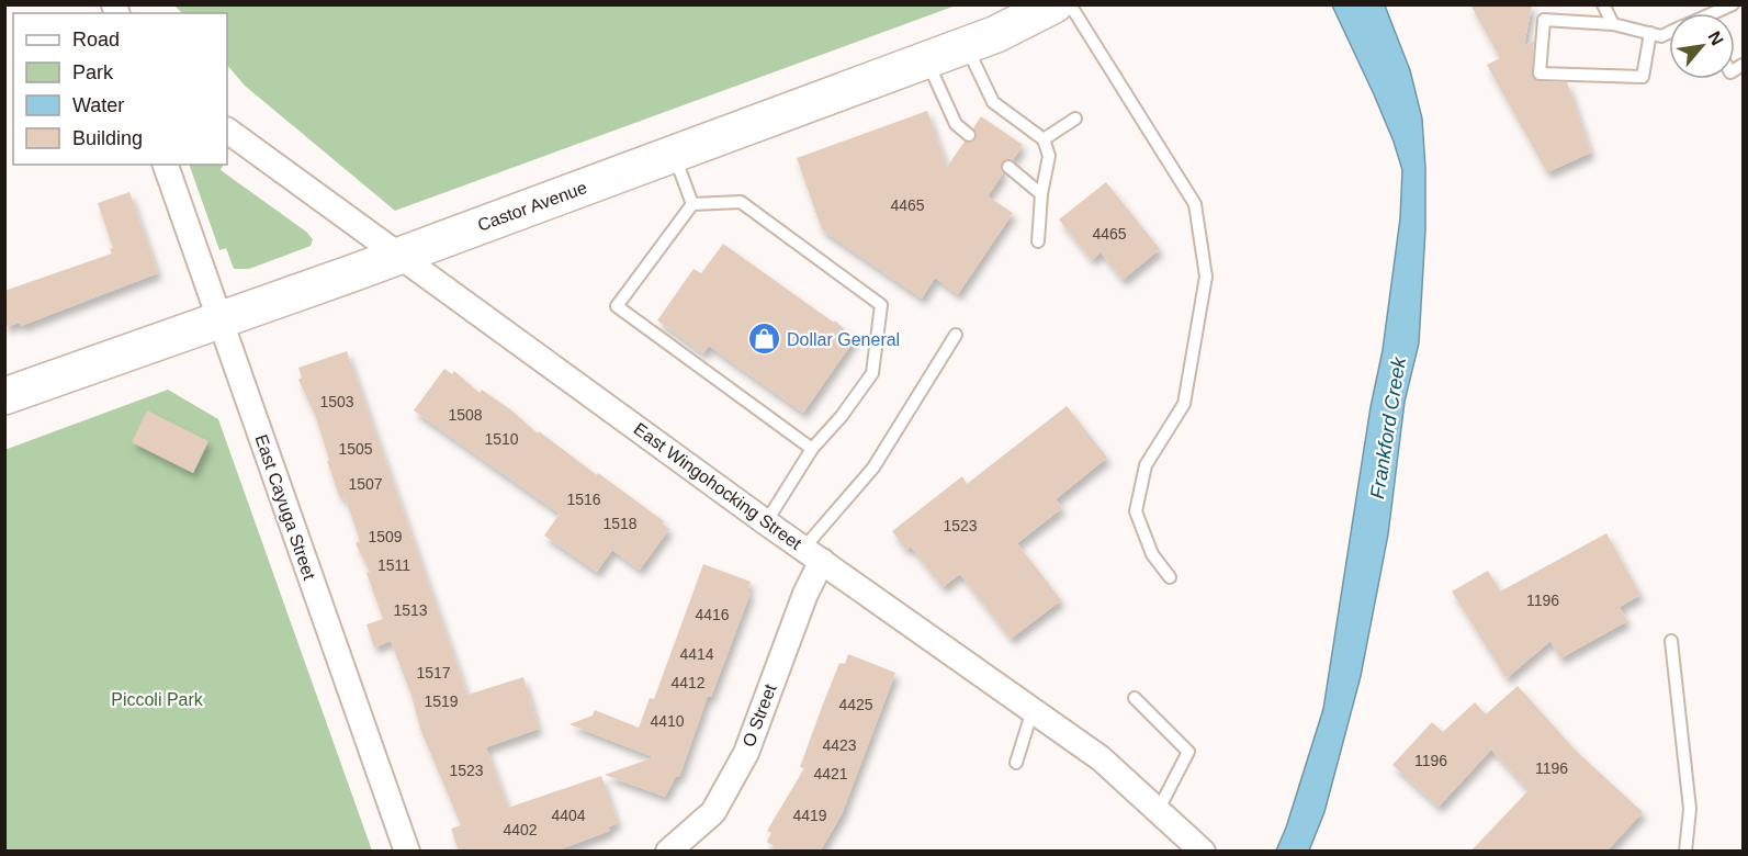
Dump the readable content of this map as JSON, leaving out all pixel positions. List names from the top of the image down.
{
  "streets": {
    "main road": ["Castor Avenue"],
    "street": ["East Wingohocking Street", "East Cayuga Street", "O Street"]
  },
  "crossings": [
    ["Castor Avenue", "East Wingohocking Street"],
    ["Castor Avenue", "East Cayuga Street"],
    ["East Wingohocking Street", "O Street"]
  ],
  "water": ["Frankford Creek"],
  "parks": ["Piccoli Park"],
  "places": {
    "shop": ["Dollar General"]
  },
  "house_numbers": [
    "4465",
    "4465",
    "1503",
    "1508",
    "1510",
    "1505",
    "1507",
    "1516",
    "1518",
    "1523",
    "1509",
    "1511",
    "1196",
    "1513",
    "4416",
    "4414",
    "1517",
    "4412",
    "1519",
    "4425",
    "4410",
    "4423",
    "1196",
    "1196",
    "1523",
    "4421",
    "4404",
    "4419",
    "4402"
  ],
  "legend": [
    "Road",
    "Park",
    "Water",
    "Building"
  ],
  "north": "top right"
}
